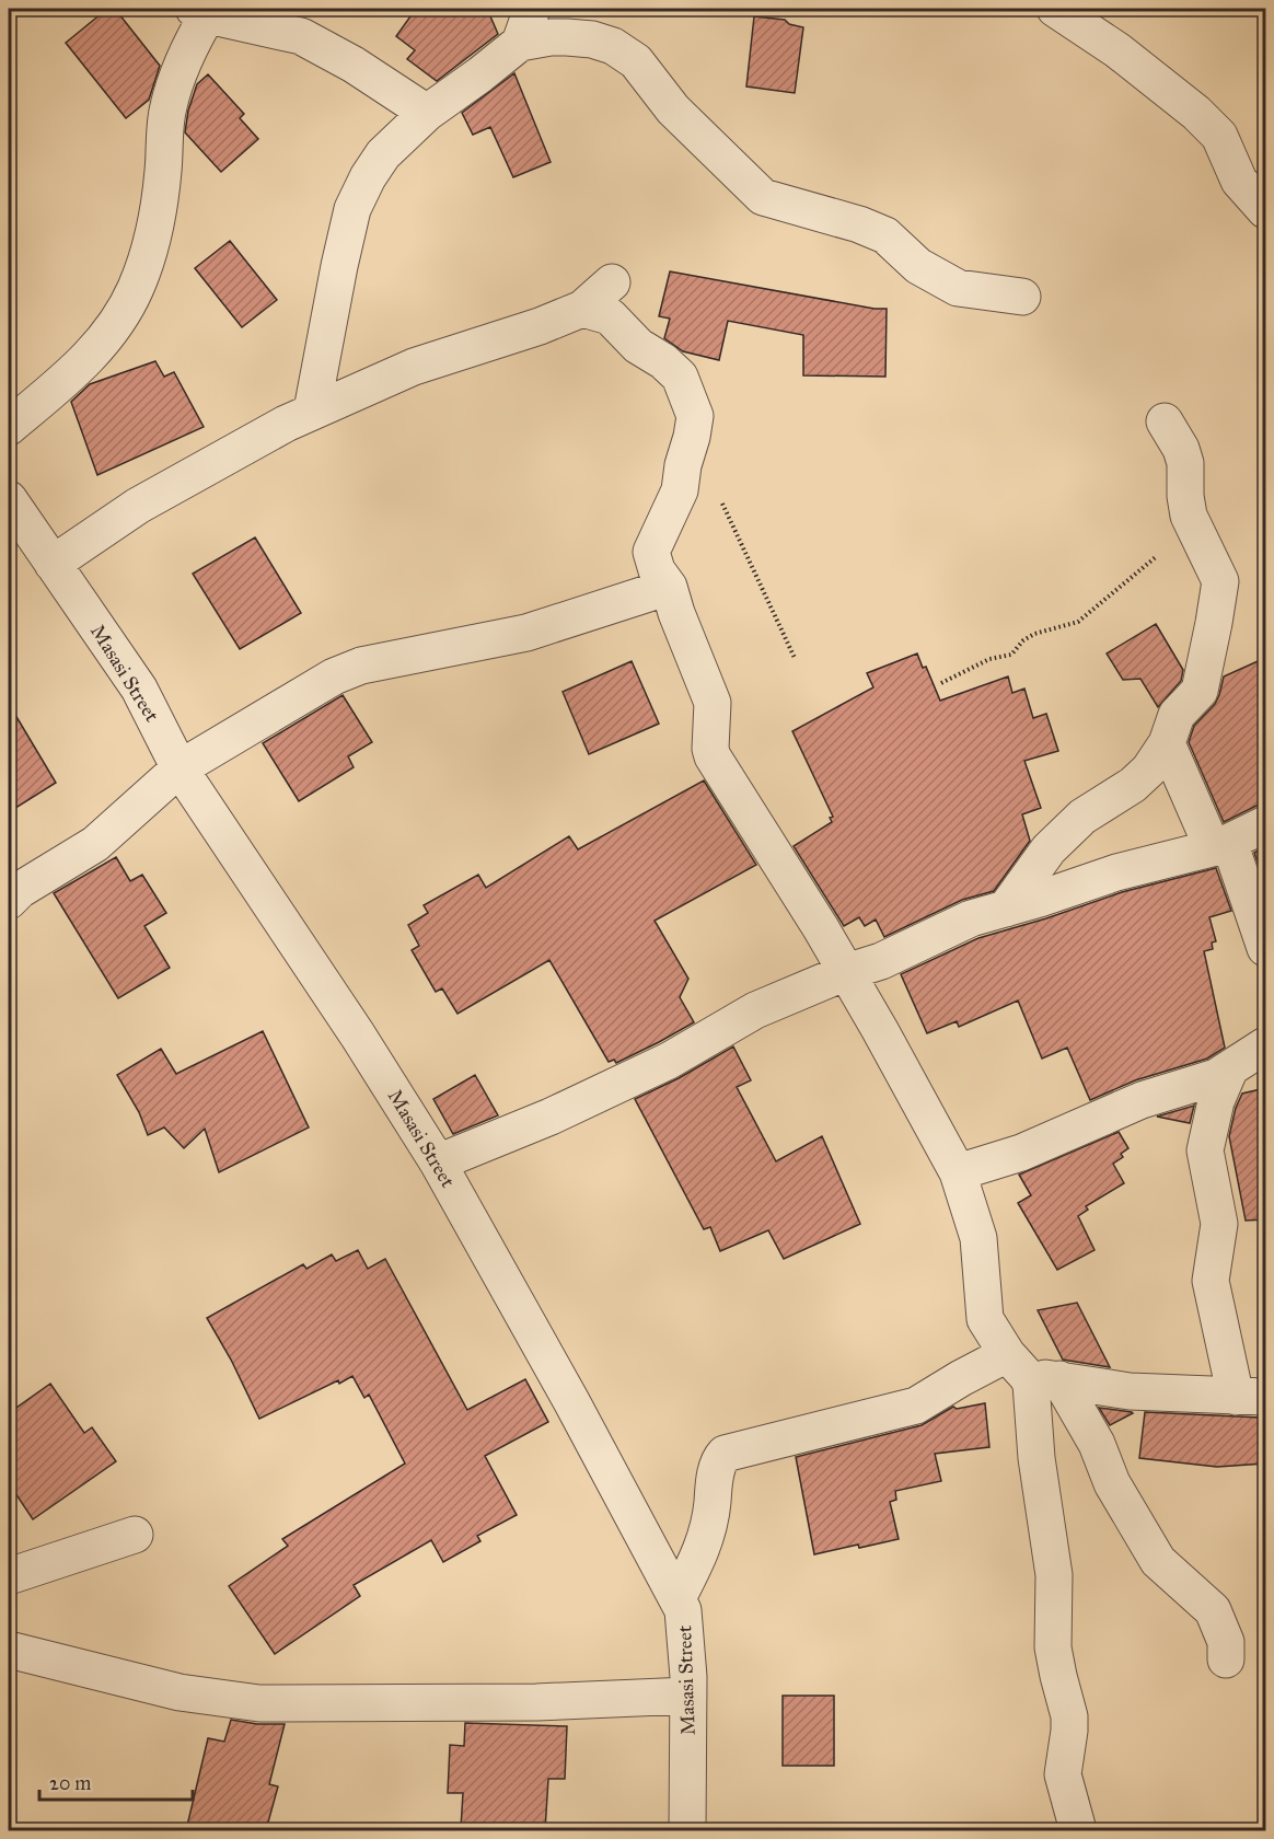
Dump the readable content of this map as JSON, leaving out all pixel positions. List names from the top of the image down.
{
  "streets": {
    "street": ["Masasi Street"]
  },
  "scale_bar": "20 m"
}
